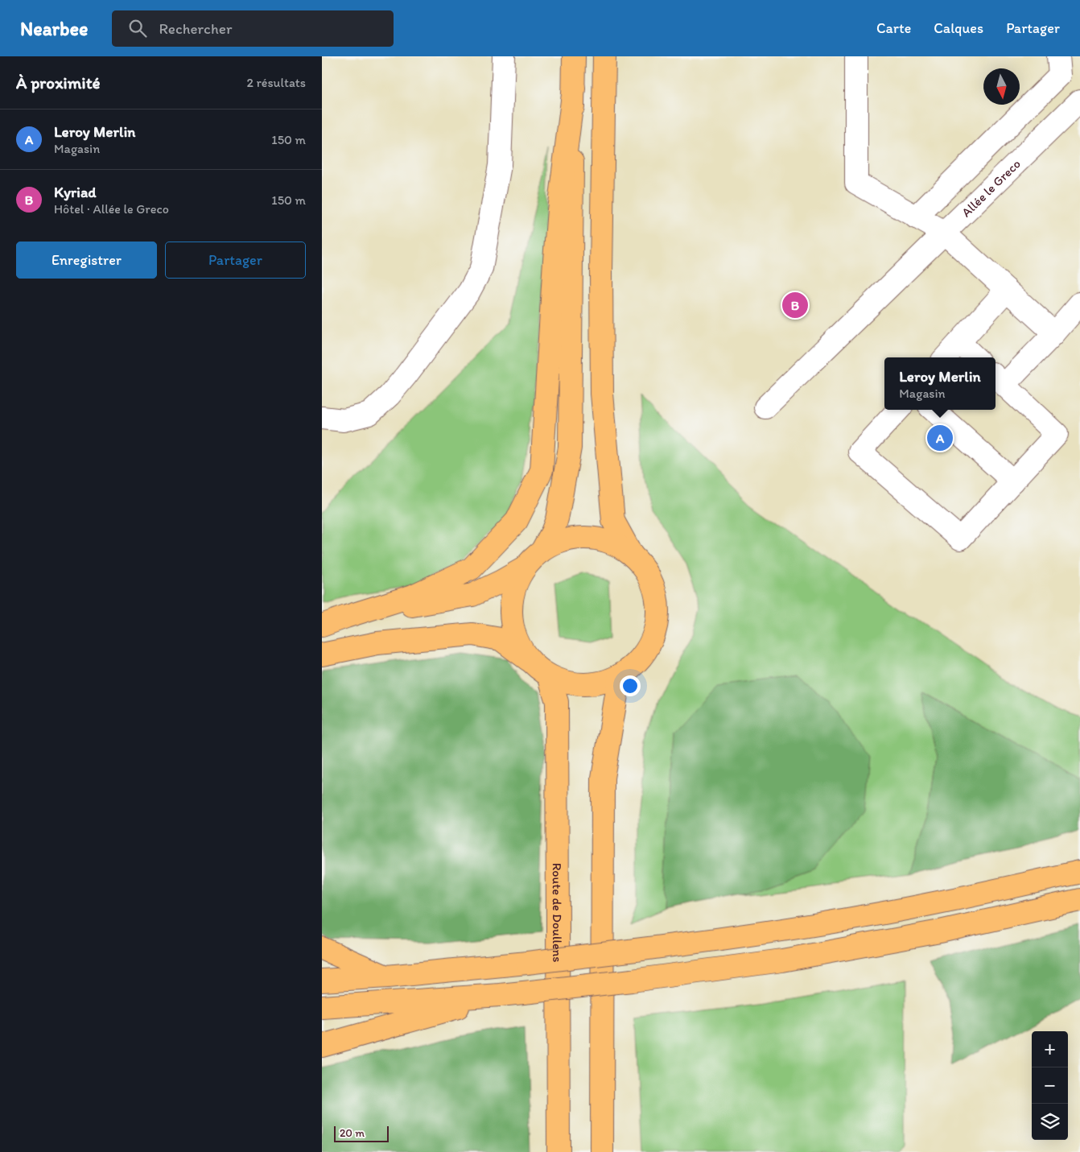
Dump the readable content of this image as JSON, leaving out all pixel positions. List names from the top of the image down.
{
  "streets": {
    "main road": ["Route de Doullens"],
    "street": ["Allée le Greco"]
  },
  "scale_bar": "20 m",
  "north": "bottom",
  "page": {
    "header": "Nearbee",
    "search": "Rechercher",
    "nav": ["Carte", "Calques", "Partager"],
    "heading": ["À proximité", "2 résultats"],
    "list": [
      {
        "mark": "A",
        "name": "Leroy Merlin",
        "note": "Magasin",
        "value": "150 m"
      },
      {
        "mark": "B",
        "name": "Kyriad",
        "note": "Hôtel · Allée le Greco",
        "value": "150 m"
      }
    ],
    "buttons": ["Enregistrer", "Partager"],
    "pins": ["B", "A"],
    "popup": ["Leroy Merlin", "Magasin"],
    "map_buttons": ["+", "−"],
    "scale": "20 m"
  }
}
